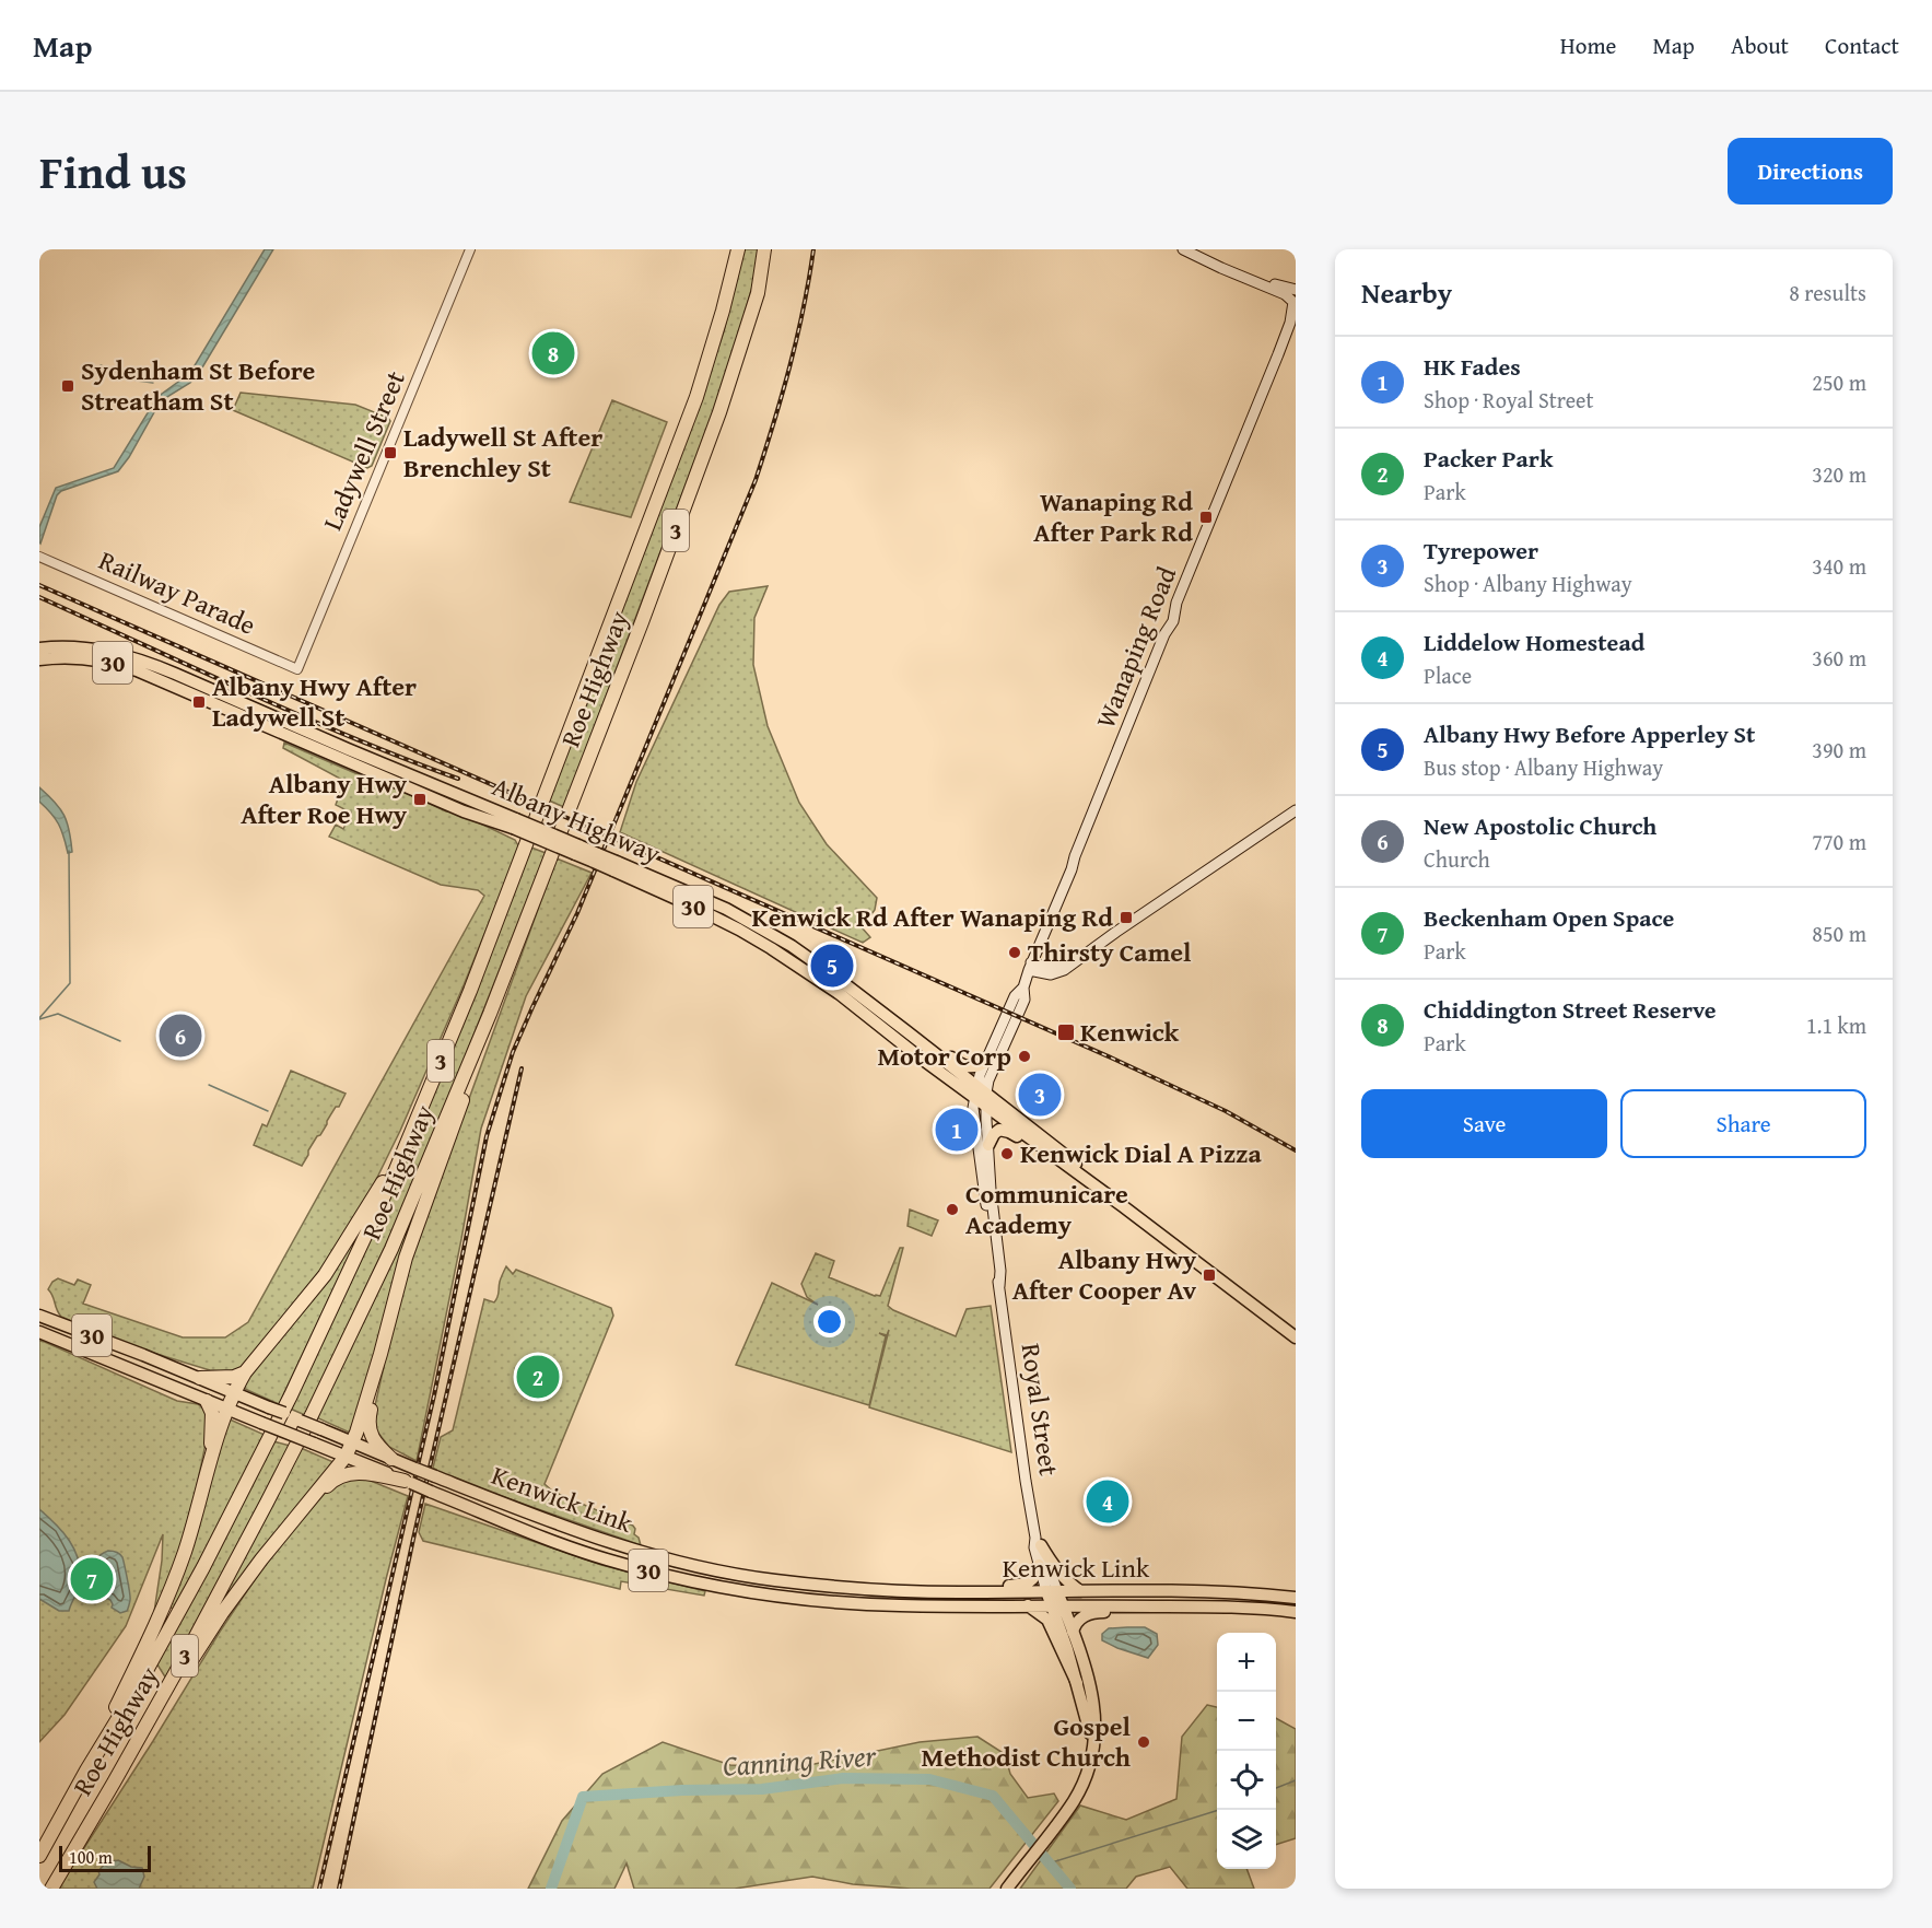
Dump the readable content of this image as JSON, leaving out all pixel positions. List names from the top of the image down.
{
  "streets": {
    "highway": ["3", "Roe Highway"],
    "main road": [
      "Wanaping Road",
      "30",
      "Albany Highway",
      "Royal Street",
      "Kenwick Link"
    ],
    "street": ["Ladywell Street", "Railway Parade"]
  },
  "crossings": [
    ["Ladywell Street", "Railway Parade"],
    ["Wanaping Road", "Albany Highway"],
    ["Wanaping Road", "Royal Street"],
    ["Albany Highway", "Royal Street"],
    ["Royal Street", "Kenwick Link"]
  ],
  "water": ["Canning River"],
  "places": {
    "transit": [
      "Sydenham St Before Streatham St",
      "Ladywell St After Brenchley St",
      "Wanaping Rd After Park Rd",
      "Albany Hwy After Ladywell St",
      "Albany Hwy After Roe Hwy",
      "Kenwick Rd After Wanaping Rd",
      "Kenwick",
      "Albany Hwy After Cooper Av"
    ],
    "other": [
      "Thirsty Camel",
      "Motor Corp",
      "Kenwick Dial A Pizza",
      "Communicare Academy",
      "Gospel Methodist Church"
    ]
  },
  "scale_bar": "100 m",
  "page": {
    "header": "Map",
    "nav": [
      "Home",
      "Map",
      "About",
      "Contact"
    ],
    "title": "Find us",
    "buttons": [
      "Directions",
      ["Save", "Share"]
    ],
    "heading": ["Nearby", "8 results"],
    "pins": [
      "8",
      "5",
      "6",
      "3",
      "1",
      "2",
      "4",
      "7"
    ],
    "list": [
      {
        "mark": "1",
        "name": "HK Fades",
        "note": "Shop · Royal Street",
        "value": "250 m"
      },
      {
        "mark": "2",
        "name": "Packer Park",
        "note": "Park",
        "value": "320 m"
      },
      {
        "mark": "3",
        "name": "Tyrepower",
        "note": "Shop · Albany Highway",
        "value": "340 m"
      },
      {
        "mark": "4",
        "name": "Liddelow Homestead",
        "note": "Place",
        "value": "360 m"
      },
      {
        "mark": "5",
        "name": "Albany Hwy Before Apperley St",
        "note": "Bus stop · Albany Highway",
        "value": "390 m"
      },
      {
        "mark": "6",
        "name": "New Apostolic Church",
        "note": "Church",
        "value": "770 m"
      },
      {
        "mark": "7",
        "name": "Beckenham Open Space",
        "note": "Park",
        "value": "850 m"
      },
      {
        "mark": "8",
        "name": "Chiddington Street Reserve",
        "note": "Park",
        "value": "1.1 km"
      }
    ],
    "map_buttons": ["+", "−"],
    "scale": "100 m"
  }
}
